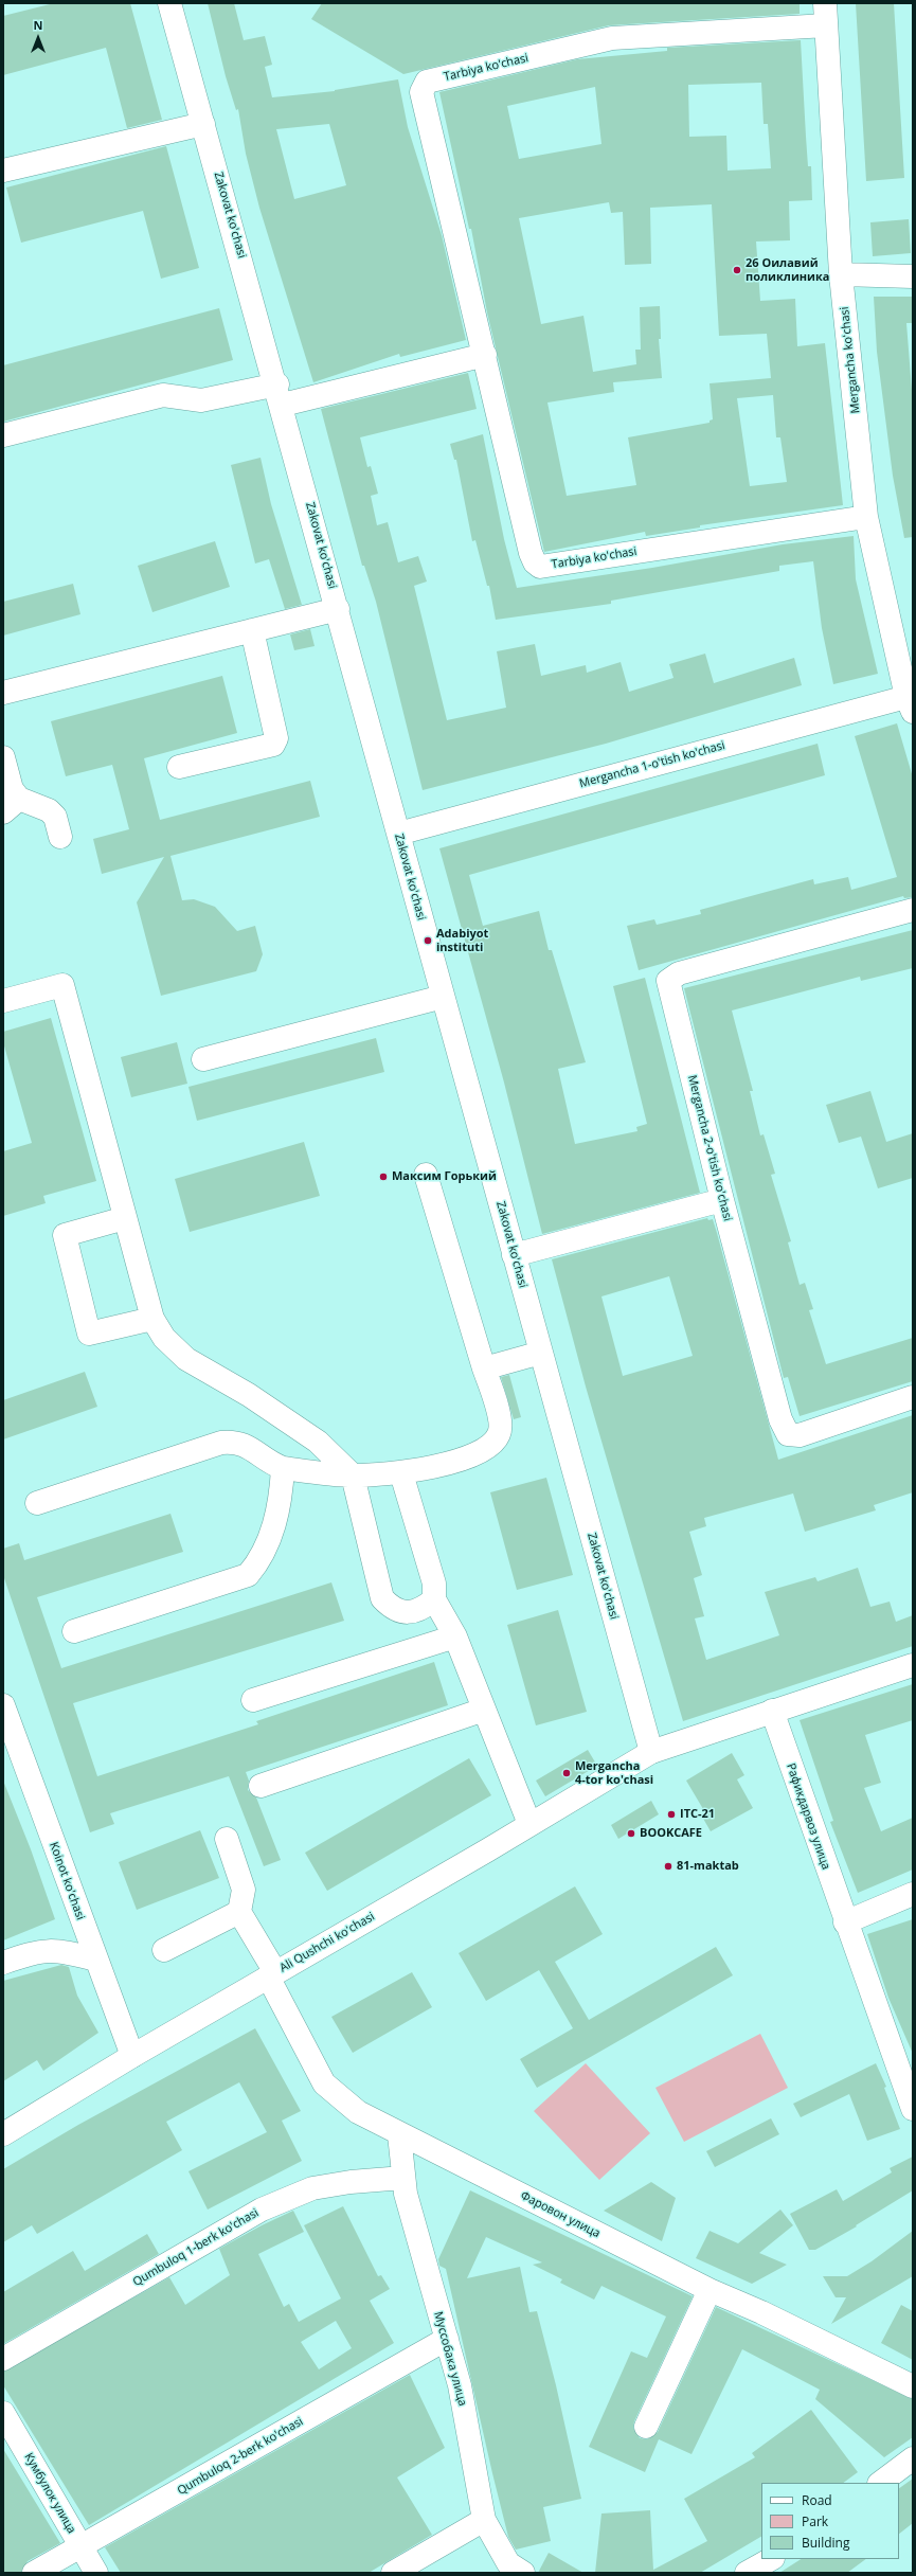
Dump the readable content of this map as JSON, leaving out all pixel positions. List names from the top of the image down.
{
  "streets": {
    "street": [
      "Tarbiya ko'chasi",
      "Zakovat ko'chasi",
      "Mergancha koʻchasi",
      "Mergancha 1-o'tish ko'chasi",
      "Mergancha 2-o'tish ko'chasi",
      "Рафикдарвоз улица",
      "Koinot ko'chasi",
      "Ali Qushchi koʻchasi",
      "Фаровон улица",
      "Qumbuloq 1-berk ko'chasi",
      "Муссобака улица",
      "Qumbuloq 2-berk ko'chasi",
      "Кумбулок улица"
    ]
  },
  "crossings": [
    ["Tarbiya ko'chasi", "Mergancha koʻchasi"],
    ["Zakovat ko'chasi", "Mergancha 1-o'tish ko'chasi"],
    ["Zakovat ko'chasi", "Ali Qushchi koʻchasi"],
    ["Mergancha koʻchasi", "Mergancha 1-o'tish ko'chasi"],
    ["Koinot ko'chasi", "Ali Qushchi koʻchasi"],
    ["Ali Qushchi koʻchasi", "Фаровон улица"],
    ["Фаровон улица", "Муссобака улица"],
    ["Qumbuloq 1-berk ko'chasi", "Муссобака улица"],
    ["Муссобака улица", "Qumbuloq 2-berk ko'chasi"],
    ["Qumbuloq 2-berk ko'chasi", "Кумбулок улица"]
  ],
  "places": [
    "26 Оилавий поликлиника",
    "Adabiyot instituti",
    "Максим Горький",
    "Mergancha 4-tor ko'chasi",
    "ITC-21",
    "BOOKCAFE",
    "81-maktab"
  ],
  "legend": ["Road", "Park", "Building"],
  "north": "top"
}
